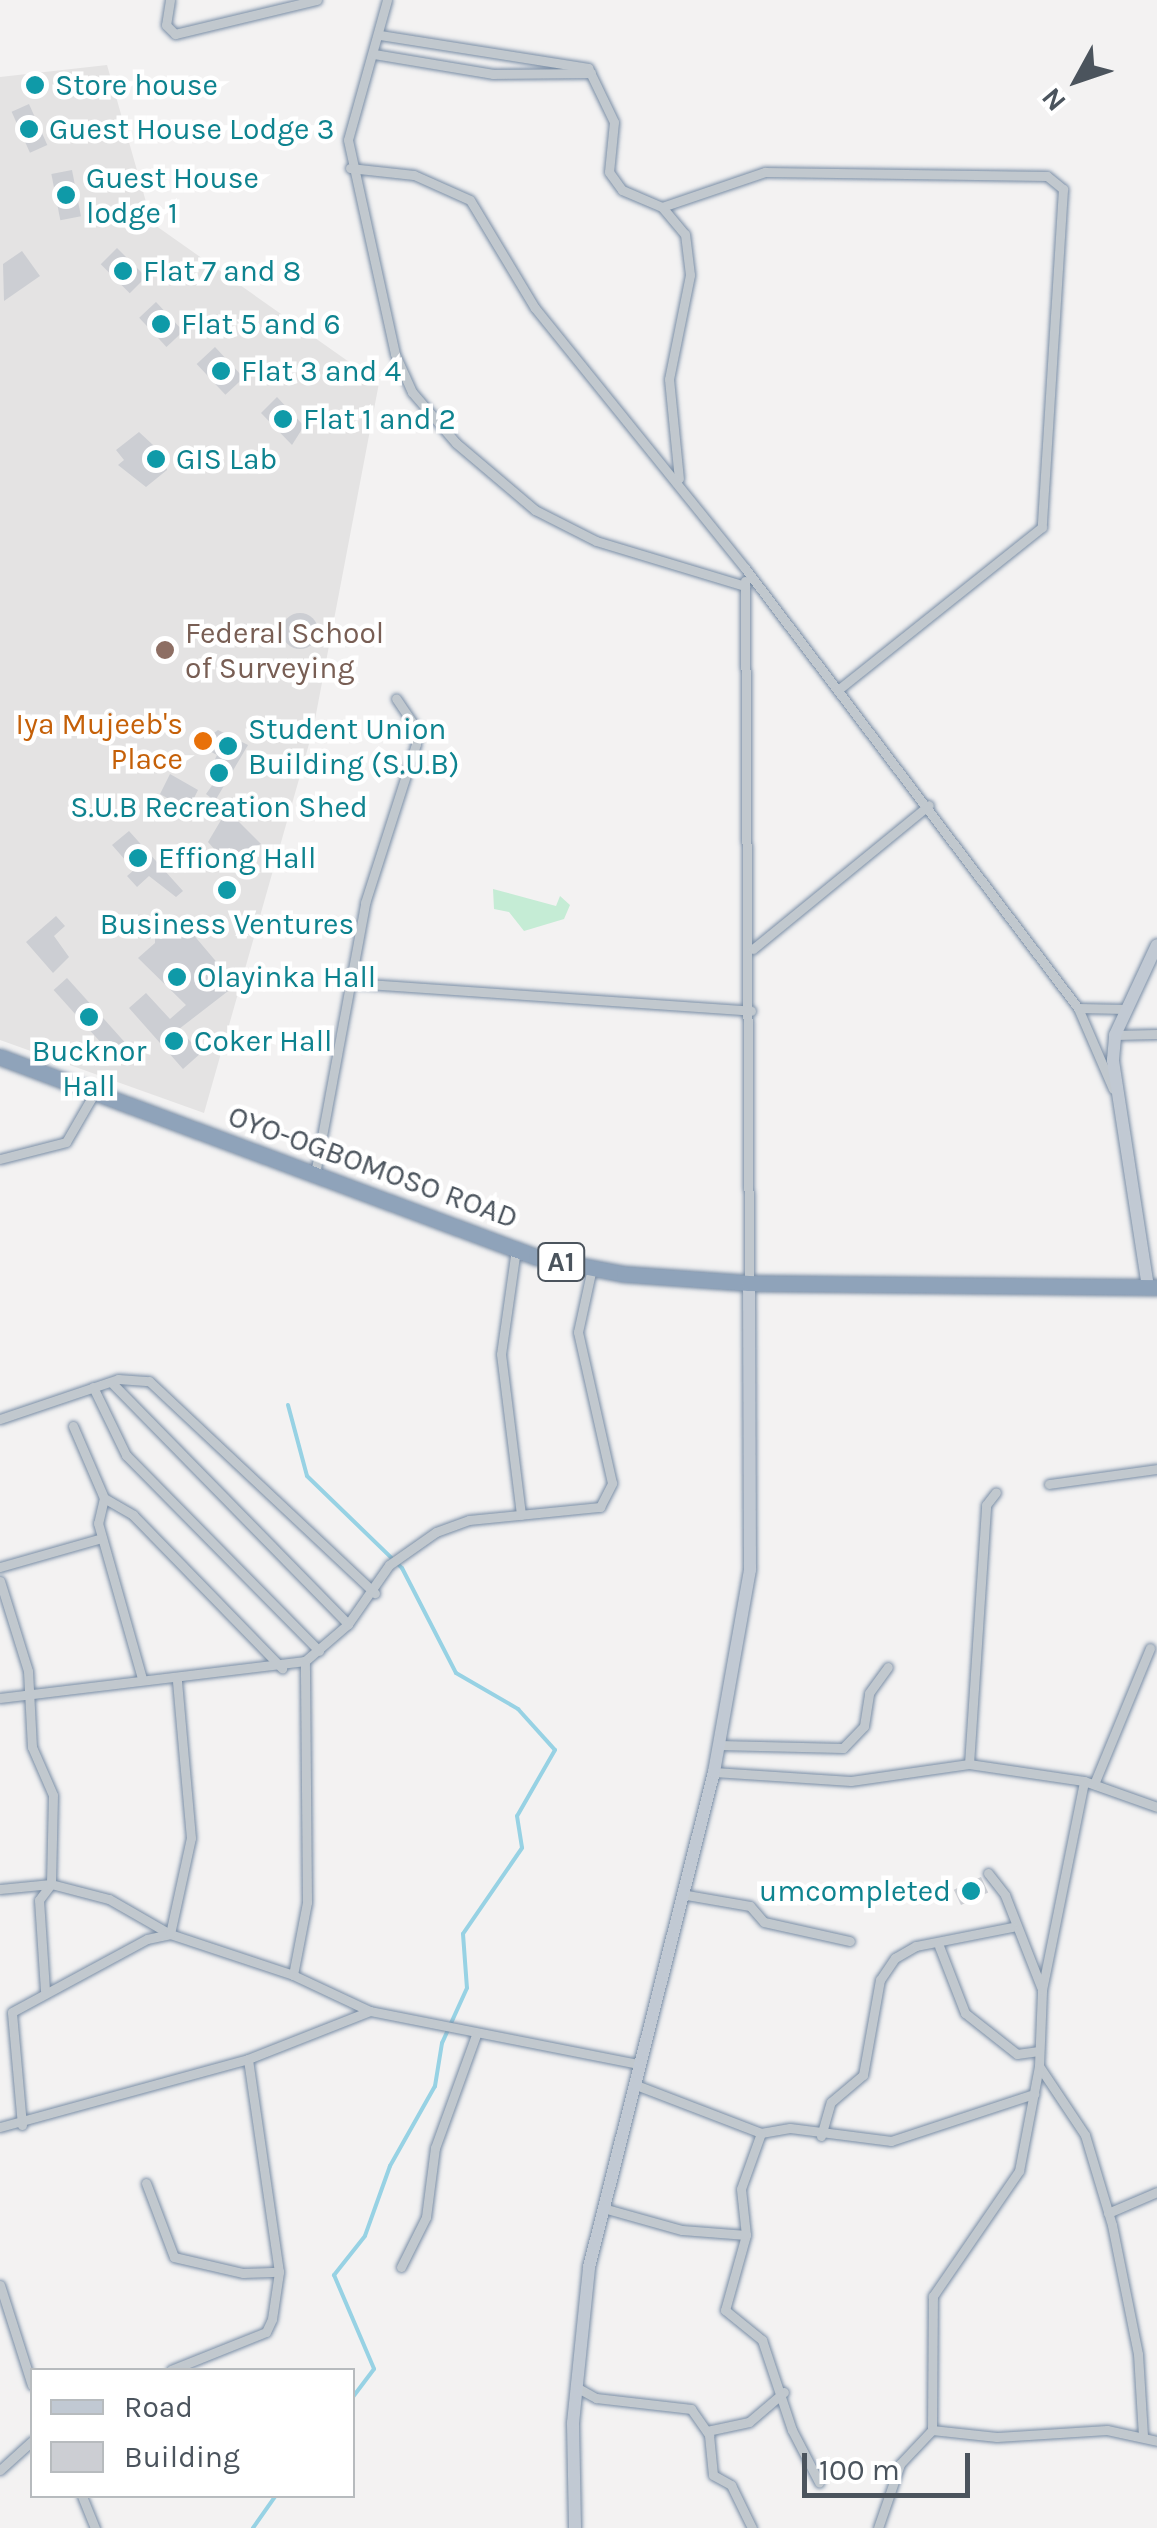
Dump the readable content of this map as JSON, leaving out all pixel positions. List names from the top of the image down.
{
  "streets": {
    "highway": ["OYO-OGBOMOSO ROAD", "A1"]
  },
  "places": [
    "Store house",
    "Guest House Lodge 3",
    "Guest House lodge 1",
    "Flat 7 and 8",
    "Flat 5 and 6",
    "Flat 3 and 4",
    "Flat 1 and 2",
    "GIS Lab",
    "Federal School of Surveying",
    "Iya Mujeeb's Place",
    "Student Union Building (S.U.B)",
    "S.U.B Recreation Shed",
    "Effiong Hall",
    "Business Ventures",
    "Olayinka Hall",
    "Bucknor Hall",
    "Coker Hall",
    "umcompleted"
  ],
  "legend": ["Road", "Building"],
  "scale_bar": "100 m",
  "north": "bottom left"
}
